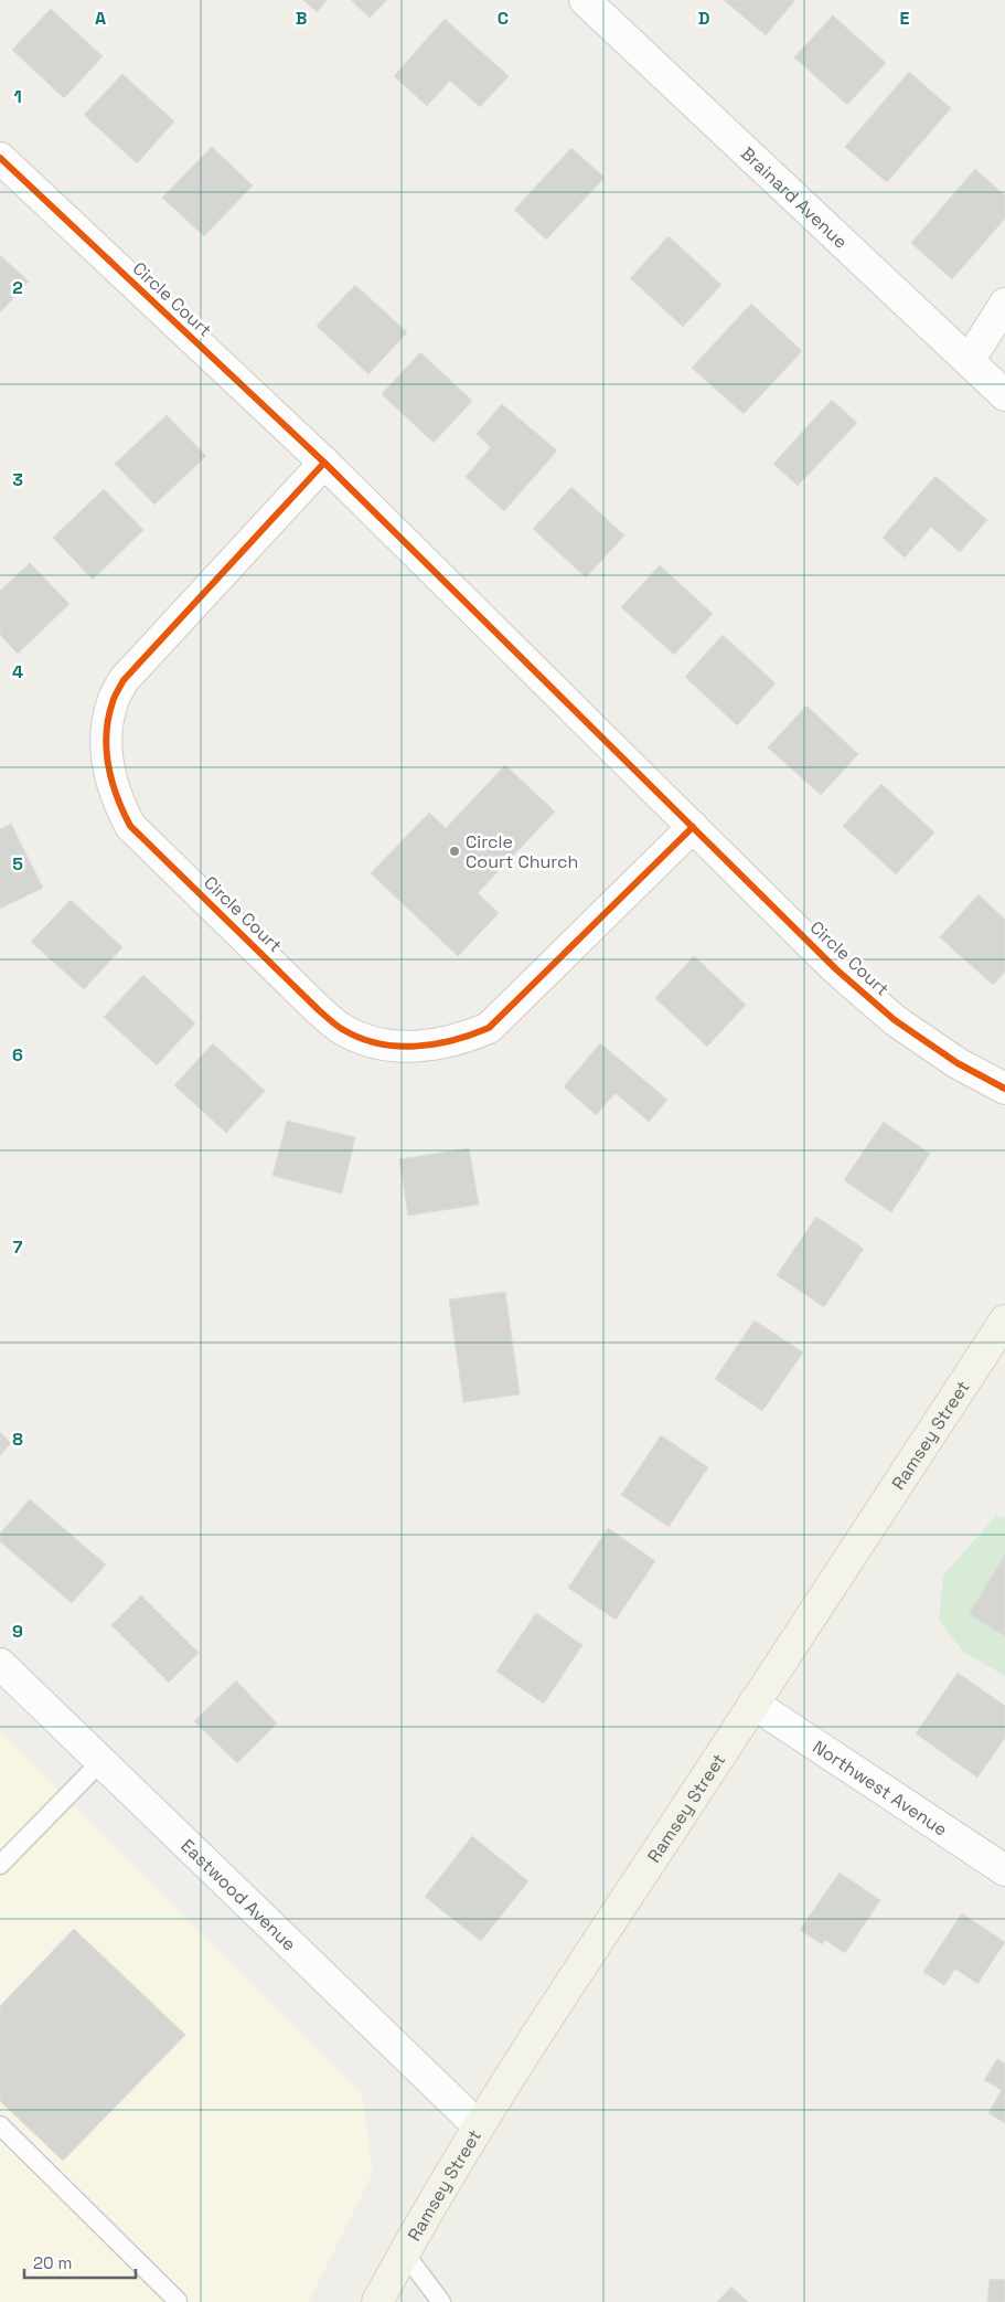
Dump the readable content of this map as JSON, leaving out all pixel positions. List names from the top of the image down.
{
  "streets": {
    "main road": ["Ramsey Street"],
    "street": [
      "Brainard Avenue",
      "Circle Court",
      "Northwest Avenue",
      "Eastwood Avenue"
    ]
  },
  "crossings": [
    ["Ramsey Street", "Northwest Avenue"],
    ["Ramsey Street", "Eastwood Avenue"]
  ],
  "places": ["Circle Court Church"],
  "scale_bar": "20 m",
  "grid": {
    "columns": [
      "A",
      "B",
      "C",
      "D",
      "E"
    ],
    "rows": [
      "1",
      "2",
      "3",
      "4",
      "5",
      "6",
      "7",
      "8",
      "9"
    ]
  }
}
